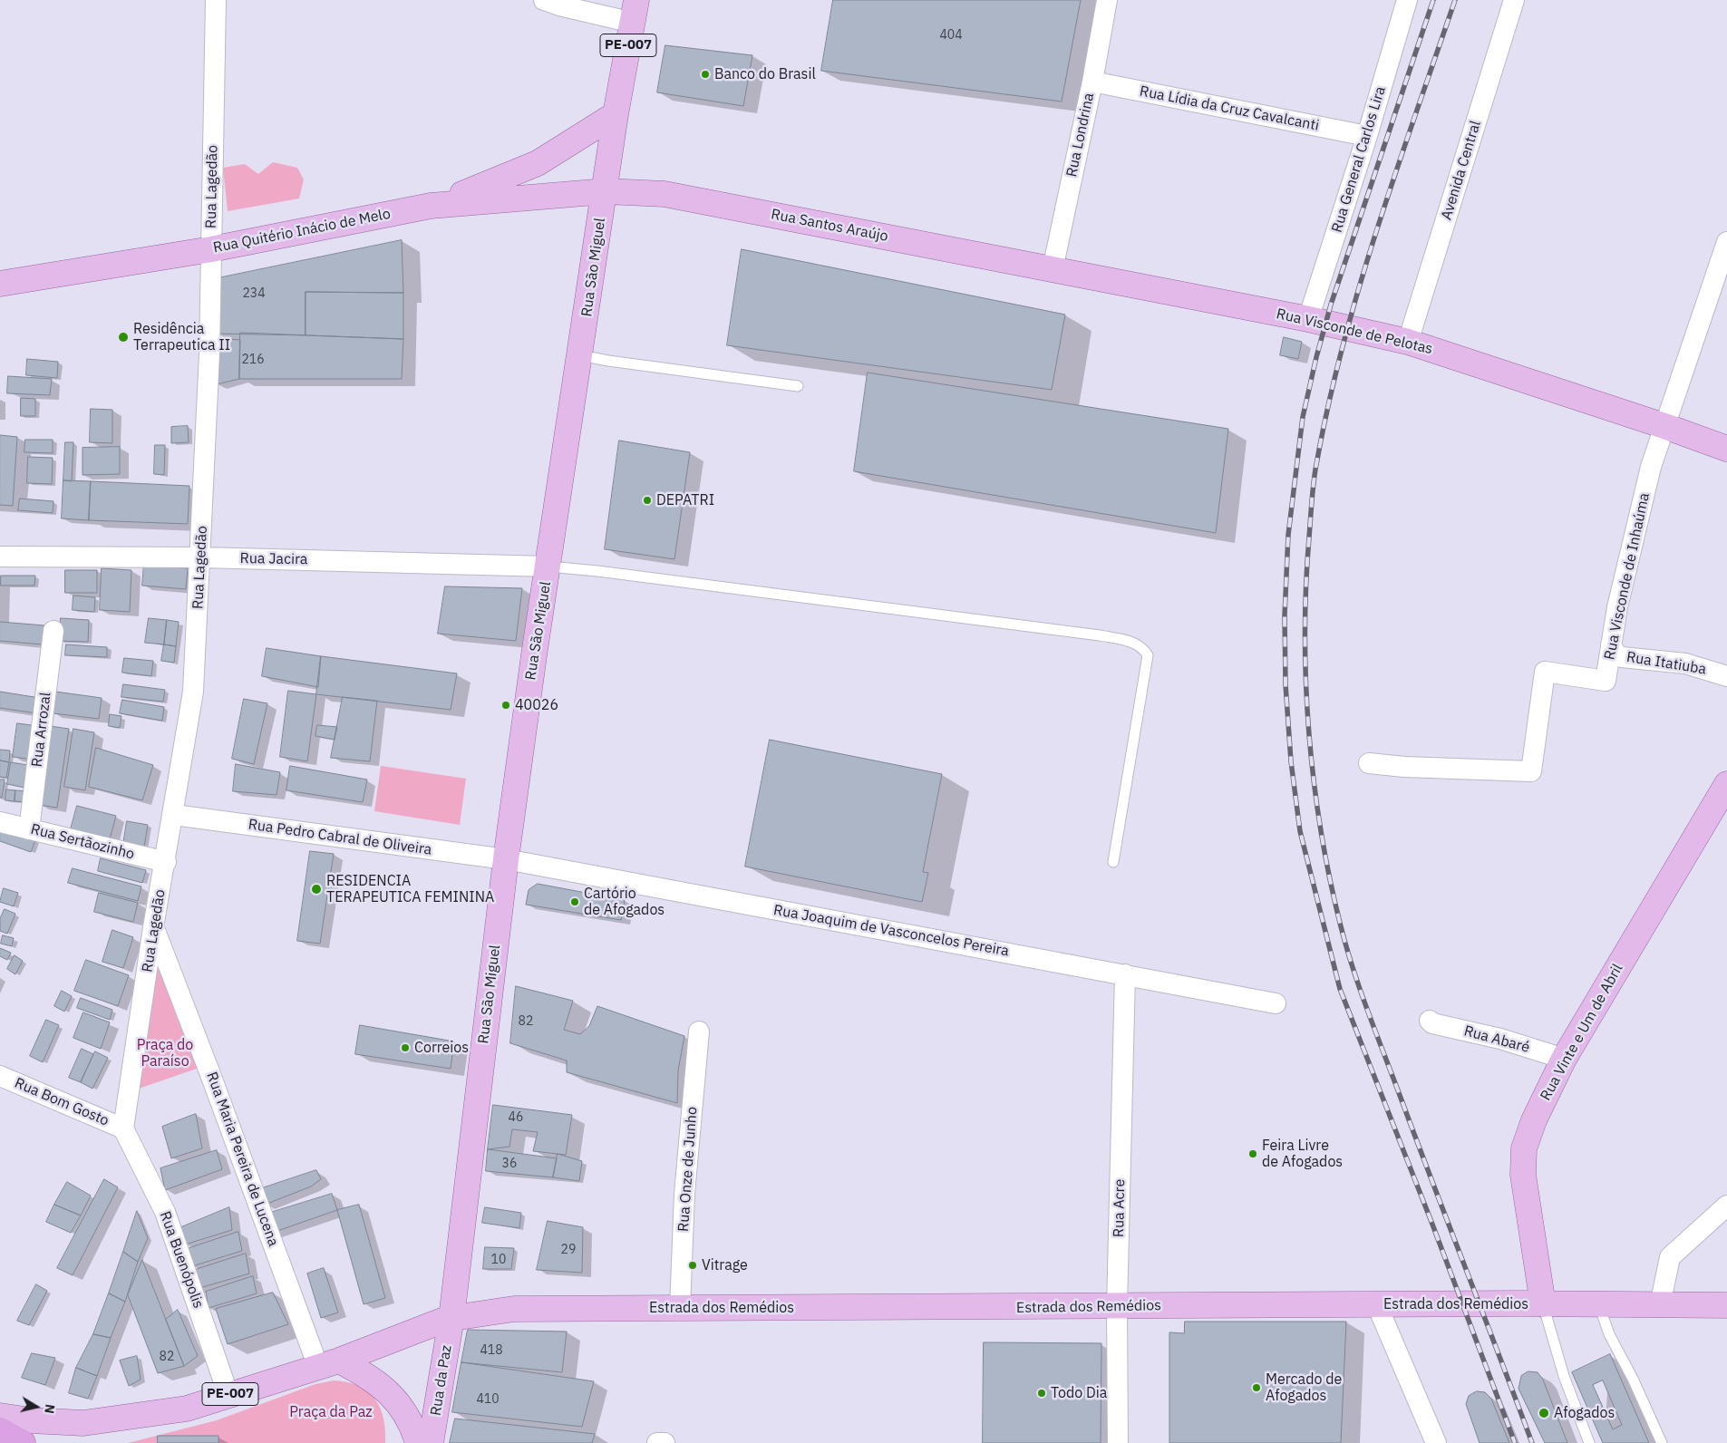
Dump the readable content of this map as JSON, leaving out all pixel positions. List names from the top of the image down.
{
  "streets": {
    "main road": [
      "PE-007",
      "Rua Santos Araújo",
      "Rua Quitério Inácio de Melo",
      "Rua São Miguel",
      "Rua Visconde de Pelotas",
      "Rua Vinte e Um de Abril",
      "Estrada dos Remédios",
      "Rua da Paz"
    ],
    "street": [
      "Rua Lídia da Cruz Cavalcanti",
      "Rua Londrina",
      "Rua General Carlos Lira",
      "Avenida Central",
      "Rua Lagedão",
      "Rua Jacira",
      "Rua Visconde de Inhaúma",
      "Rua Itatiuba",
      "Rua Arrozal",
      "Rua Pedro Cabral de Oliveira",
      "Rua Sertãozinho",
      "Rua Joaquim de Vasconcelos Pereira",
      "Rua Abaré",
      "Rua Bom Gosto",
      "Rua Maria Pereira de Lucena",
      "Rua Onze de Junho",
      "Rua Acre",
      "Rua Buenópolis"
    ]
  },
  "crossings": [
    ["PE-007", "Rua São Miguel"],
    ["PE-007", "Rua Maria Pereira de Lucena"],
    ["PE-007", "Rua Buenópolis"],
    ["PE-007", "Estrada dos Remédios"],
    ["PE-007", "Rua da Paz"],
    ["Rua Lídia da Cruz Cavalcanti", "Rua Londrina"],
    ["Rua Lídia da Cruz Cavalcanti", "Rua General Carlos Lira"],
    ["Rua Londrina", "Rua Santos Araújo"],
    ["Rua Londrina", "Rua Visconde de Pelotas"],
    ["Rua General Carlos Lira", "Rua Visconde de Pelotas"],
    ["Avenida Central", "Rua Visconde de Pelotas"],
    ["Rua Lagedão", "Rua Quitério Inácio de Melo"],
    ["Rua Lagedão", "Rua Jacira"],
    ["Rua Lagedão", "Rua Pedro Cabral de Oliveira"],
    ["Rua Lagedão", "Rua Sertãozinho"],
    ["Rua Lagedão", "Rua Bom Gosto"],
    ["Rua Lagedão", "Rua Maria Pereira de Lucena"],
    ["Rua Lagedão", "Rua Buenópolis"],
    ["Rua Santos Araújo", "Rua Quitério Inácio de Melo"],
    ["Rua Santos Araújo", "Rua São Miguel"],
    ["Rua Santos Araújo", "Rua Visconde de Pelotas"],
    ["Rua Quitério Inácio de Melo", "Rua São Miguel"],
    ["Rua São Miguel", "Rua Jacira"],
    ["Rua São Miguel", "Rua Pedro Cabral de Oliveira"],
    ["Rua São Miguel", "Rua Joaquim de Vasconcelos Pereira"],
    ["Rua São Miguel", "Estrada dos Remédios"],
    ["Rua São Miguel", "Rua da Paz"],
    ["Rua Visconde de Pelotas", "Rua Visconde de Inhaúma"],
    ["Rua Visconde de Inhaúma", "Rua Itatiuba"],
    ["Rua Arrozal", "Rua Sertãozinho"],
    ["Rua Pedro Cabral de Oliveira", "Rua Joaquim de Vasconcelos Pereira"],
    ["Rua Joaquim de Vasconcelos Pereira", "Rua Acre"],
    ["Rua Vinte e Um de Abril", "Rua Abaré"],
    ["Rua Vinte e Um de Abril", "Estrada dos Remédios"],
    ["Rua Bom Gosto", "Rua Buenópolis"],
    ["Rua Onze de Junho", "Estrada dos Remédios"],
    ["Rua Acre", "Estrada dos Remédios"],
    ["Estrada dos Remédios", "Rua da Paz"]
  ],
  "parks": ["Praça do Paraíso", "Praça da Paz"],
  "places": [
    "Banco do Brasil",
    "Residência Terrapeutica II",
    "DEPATRI",
    "40026",
    "RESIDENCIA TERAPEUTICA FEMININA",
    "Cartório de Afogados",
    "Correios",
    "Feira Livre de Afogados",
    "Vitrage",
    "Mercado de Afogados",
    "Todo Dia",
    "Afogados"
  ],
  "house_numbers": [
    "404",
    "234",
    "216",
    "82",
    "46",
    "36",
    "29",
    "10",
    "418",
    "82",
    "410"
  ],
  "north": "right"
}
